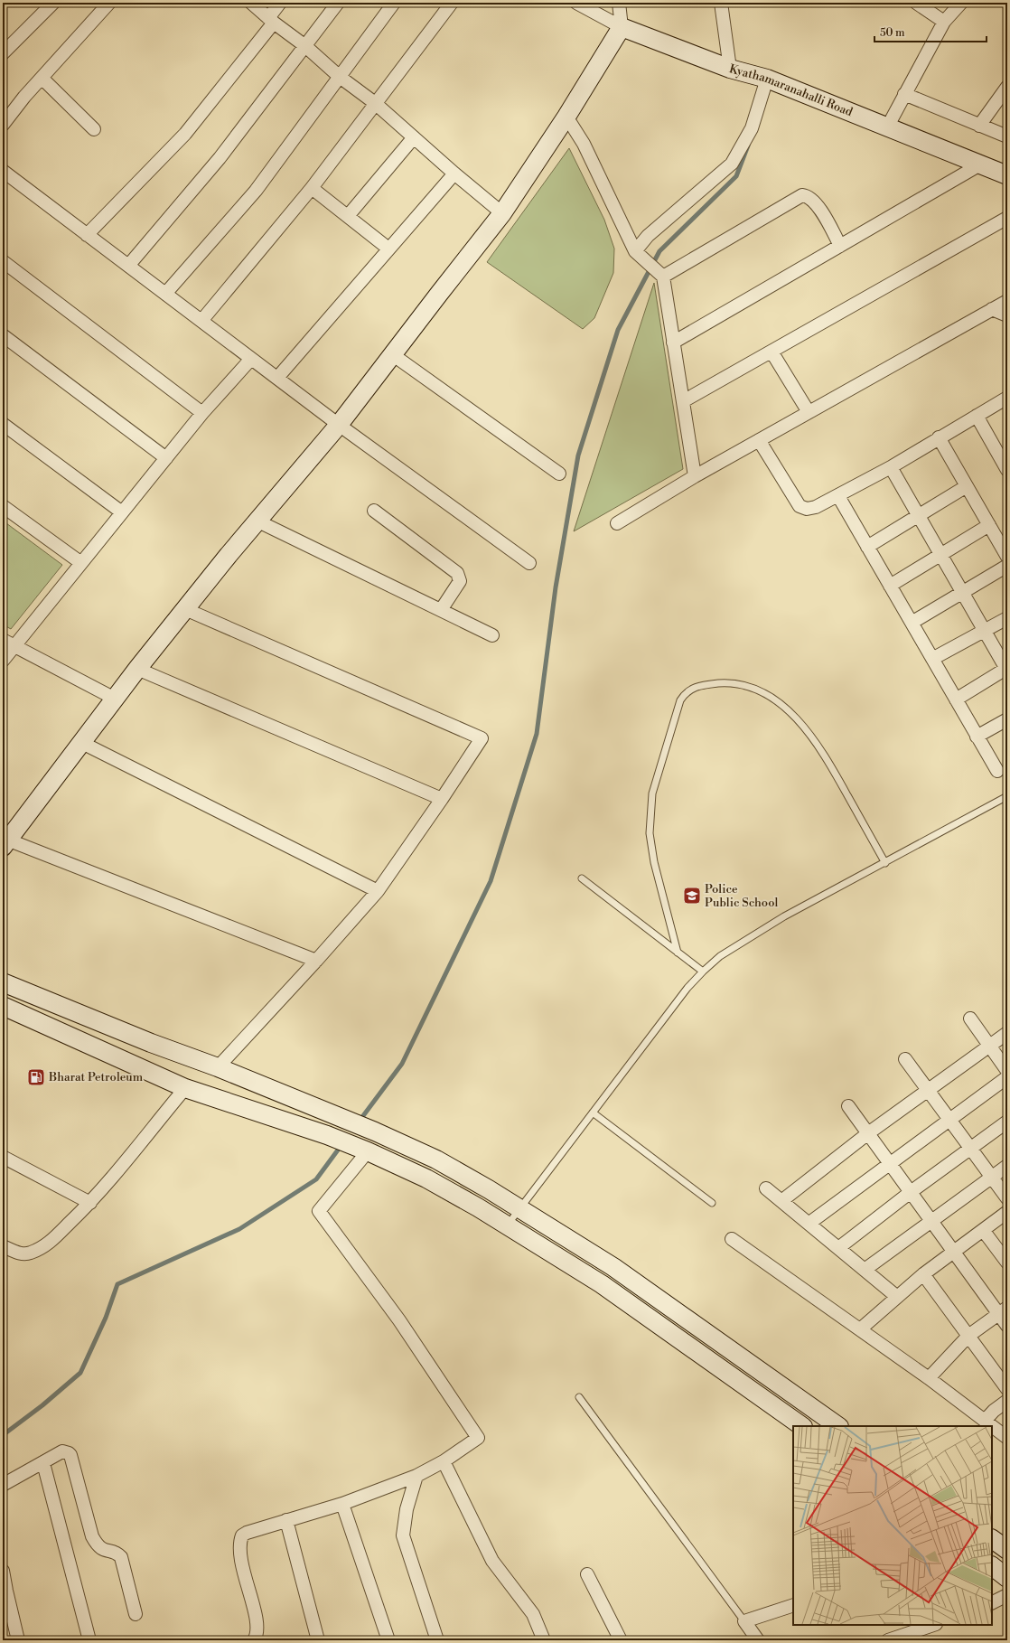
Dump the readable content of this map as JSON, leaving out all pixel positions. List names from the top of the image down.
{
  "streets": {
    "main road": ["Kyathamaranahalli Road"]
  },
  "places": {
    "school or university": ["Police Public School"],
    "fuel station": ["Bharat Petroleum"]
  },
  "scale_bar": "50 m"
}
